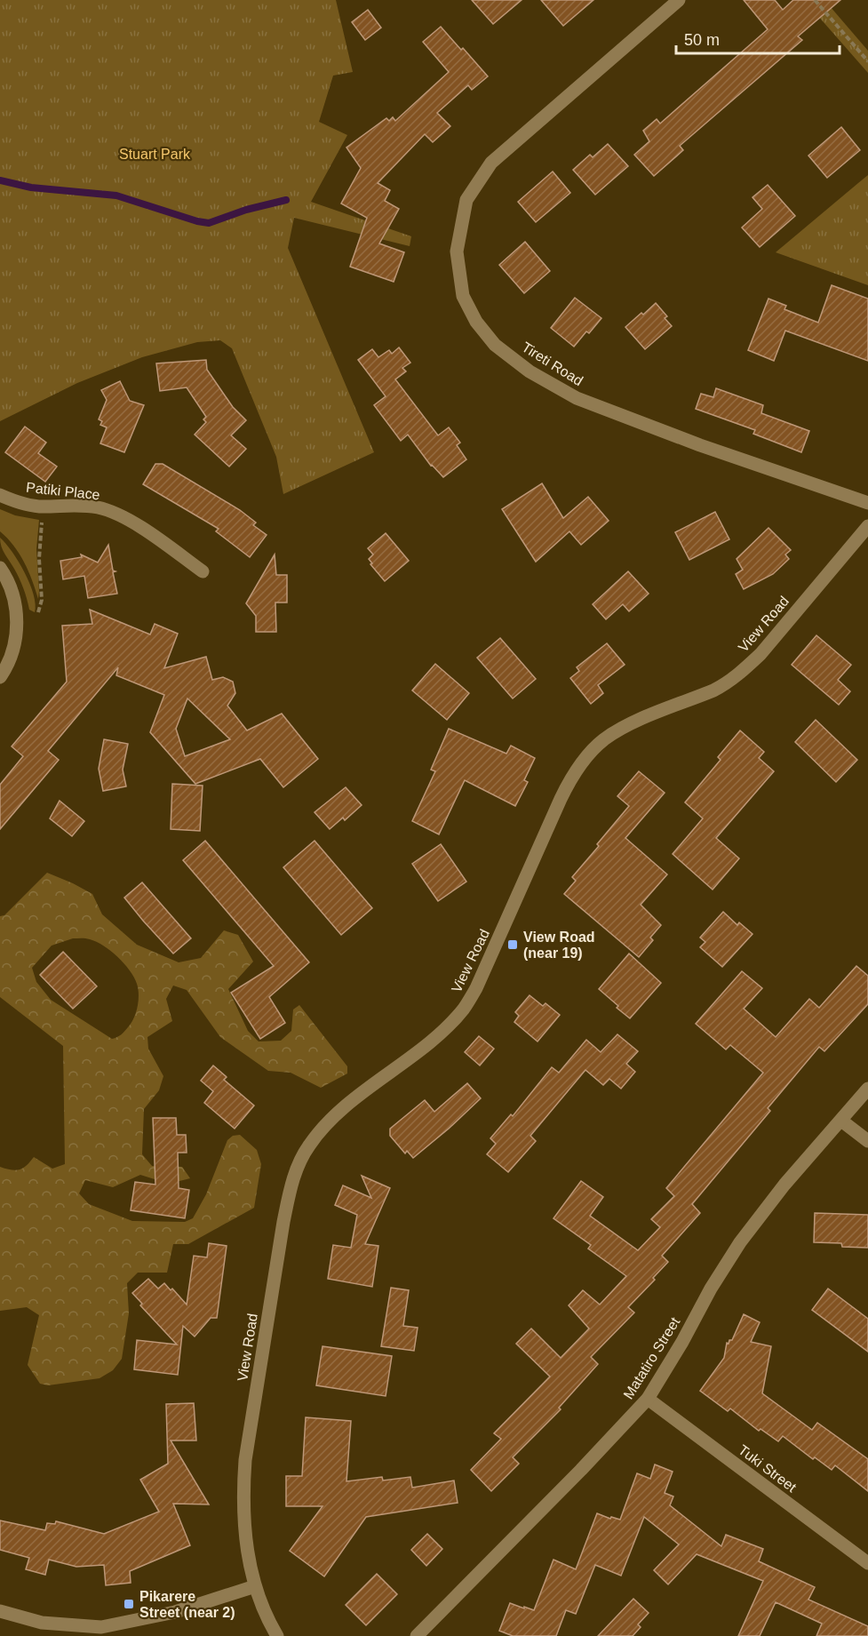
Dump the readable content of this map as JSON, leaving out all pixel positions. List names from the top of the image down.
{
  "streets": {
    "street": [
      "Tireti Road",
      "Patiki Place",
      "View Road",
      "Matatiro Street",
      "Tuki Street"
    ]
  },
  "crossings": [
    ["Matatiro Street", "Tuki Street"]
  ],
  "parks": ["Stuart Park"],
  "places": {
    "transit": ["View Road (near 19)", "Pikarere Street (near 2)"]
  },
  "scale_bar": "50 m"
}
